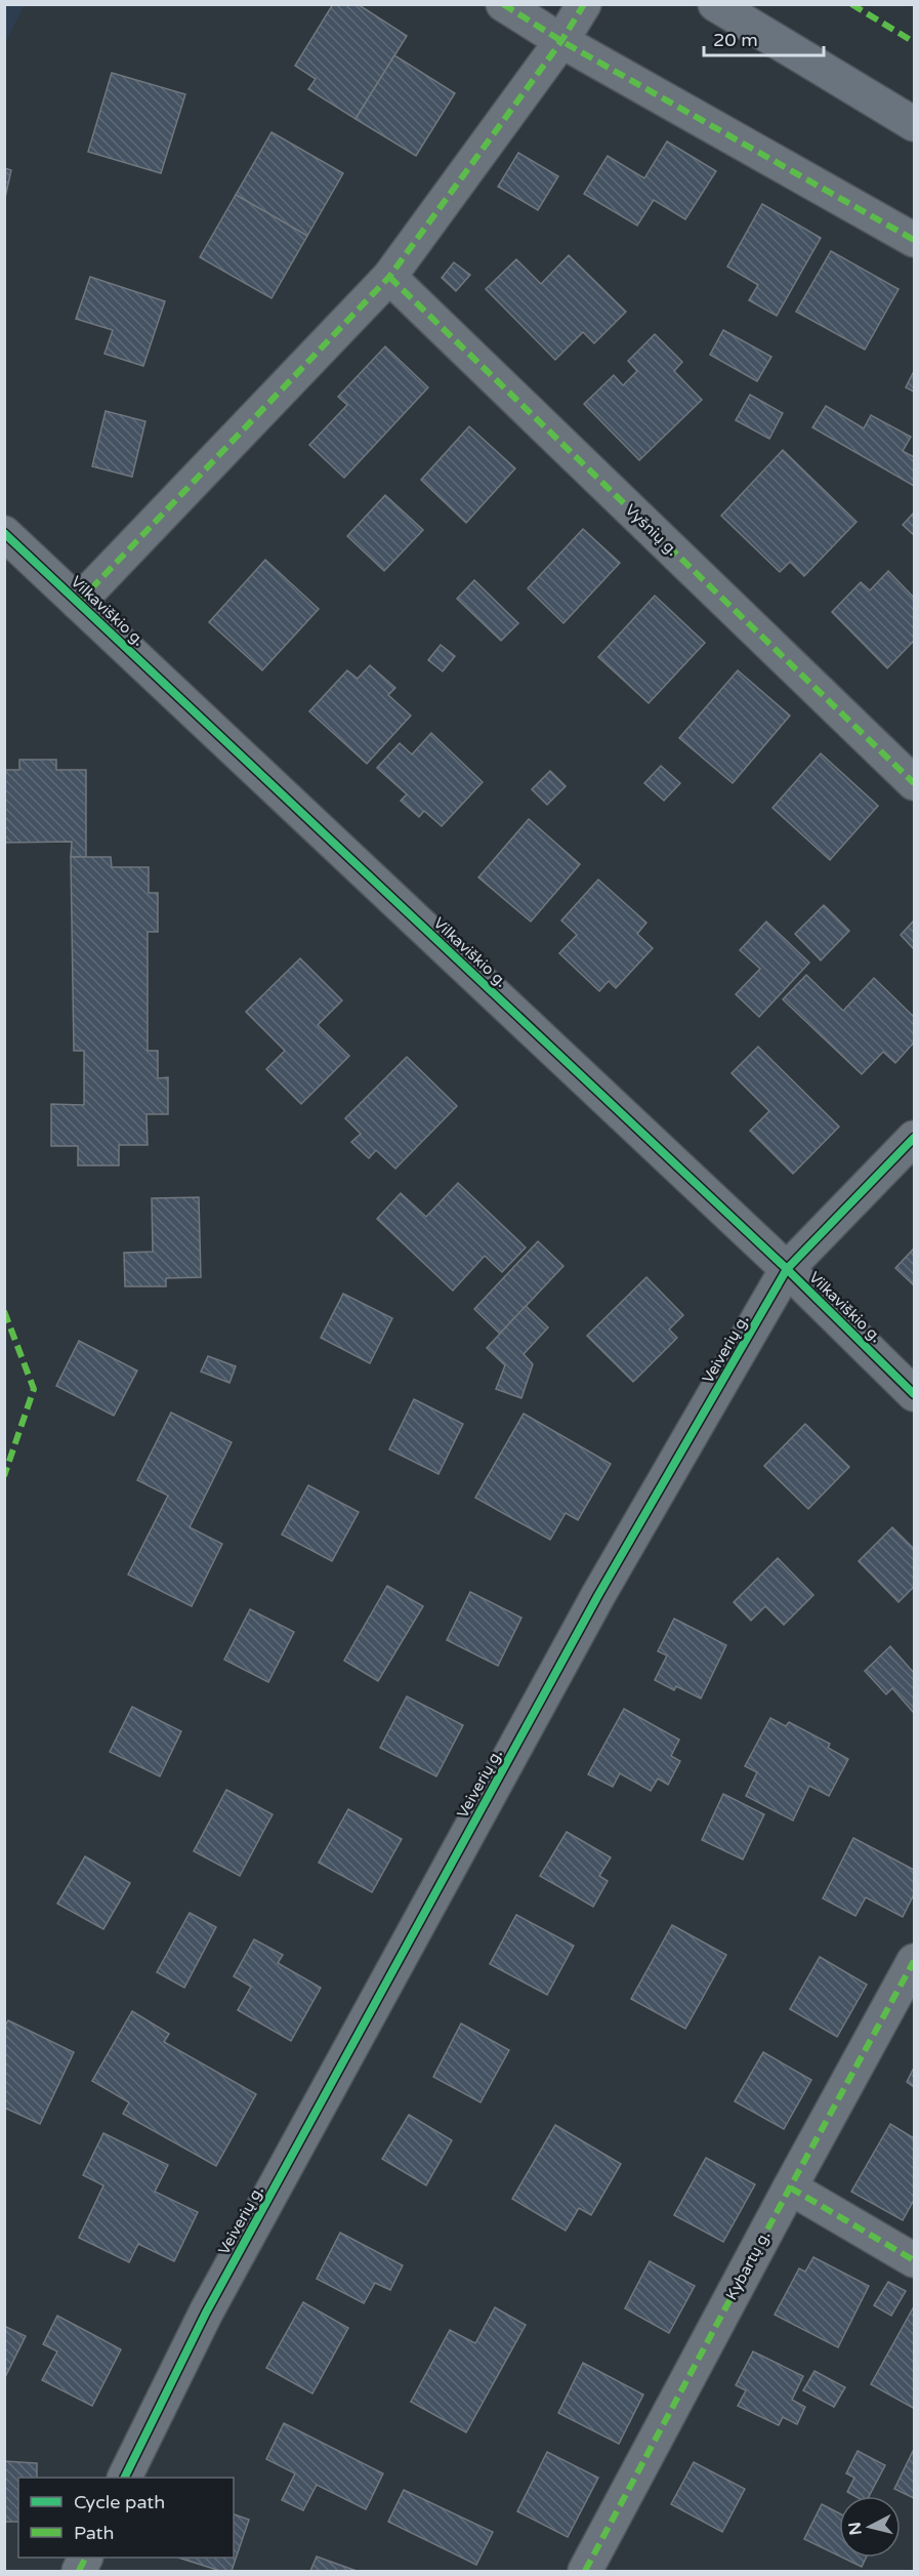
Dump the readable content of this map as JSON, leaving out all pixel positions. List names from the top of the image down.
{
  "streets": {
    "street": [
      "Vyšnių g.",
      "Vilkaviškio g.",
      "Veiverių g.",
      "Kybartų g."
    ]
  },
  "crossings": [
    ["Vilkaviškio g.", "Veiverių g."]
  ],
  "legend": ["Cycle path", "Path"],
  "scale_bar": "20 m",
  "north": "left"
}
